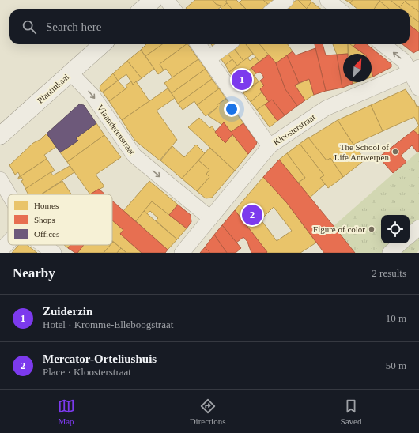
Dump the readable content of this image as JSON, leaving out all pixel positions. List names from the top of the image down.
{
  "streets": {
    "street": ["Plantinkaai", "Vlaanderenstraat", "Kloosterstraat"]
  },
  "crossings": [
    ["Plantinkaai", "Vlaanderenstraat"],
    ["Vlaanderenstraat", "Kloosterstraat"]
  ],
  "places": ["The School of Life Antwerpen", "Figure of color"],
  "legend": ["Homes", "Shops", "Offices"],
  "north": "top right",
  "page": {
    "search": "Search here",
    "pins": ["1", "2"],
    "heading": ["Nearby", "2 results"],
    "list": [
      {
        "mark": "1",
        "name": "Zuiderzin",
        "note": "Hotel · Kromme-Elleboogstraat",
        "value": "10 m"
      },
      {
        "mark": "2",
        "name": "Mercator-Orteliushuis",
        "note": "Place · Kloosterstraat",
        "value": "50 m"
      }
    ],
    "nav": ["Map", "Directions", "Saved"]
  }
}
